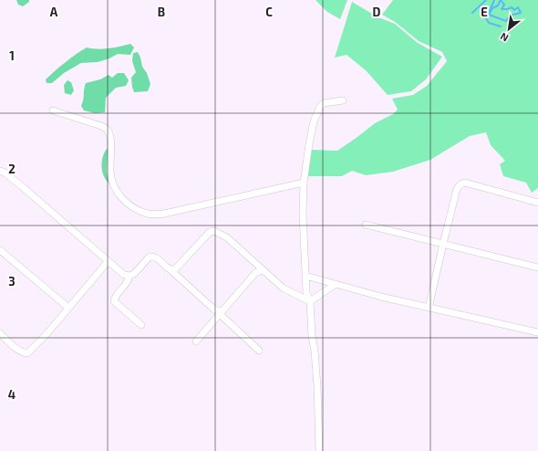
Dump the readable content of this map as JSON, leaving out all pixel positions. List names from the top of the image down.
{
  "north": "bottom left",
  "grid": {
    "columns": [
      "A",
      "B",
      "C",
      "D",
      "E"
    ],
    "rows": [
      "1",
      "2",
      "3",
      "4"
    ]
  }
}
